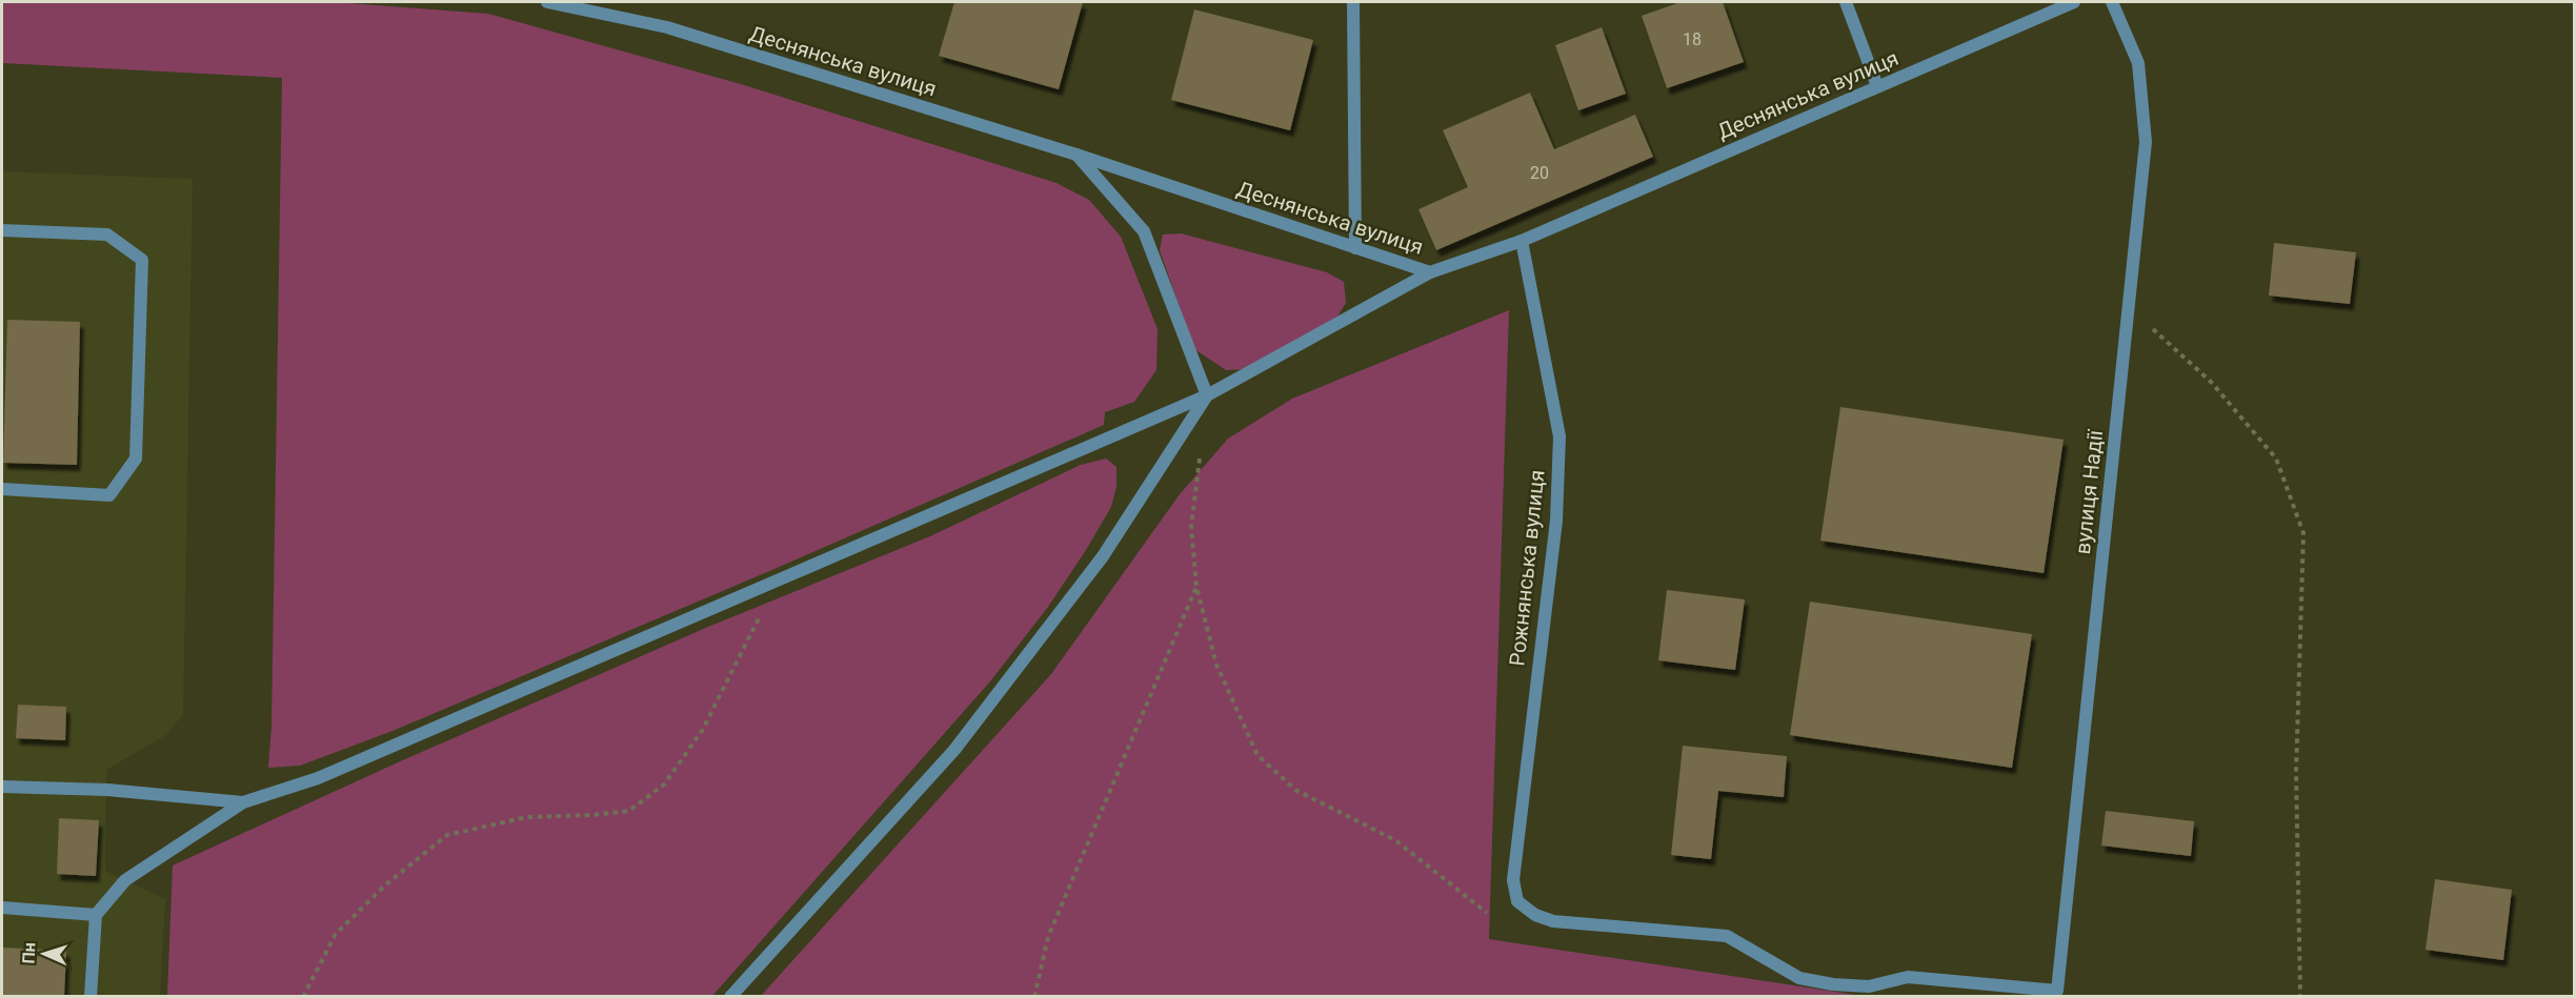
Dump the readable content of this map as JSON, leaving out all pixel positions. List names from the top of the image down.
{
  "streets": {
    "street": ["Деснянська вулиця", "вулиця Надії", "Рожнянська вулиця"]
  },
  "crossings": [
    ["Деснянська вулиця", "Рожнянська вулиця"],
    ["вулиця Надії", "Рожнянська вулиця"]
  ],
  "house_numbers": ["18", "20"],
  "north": "left"
}
